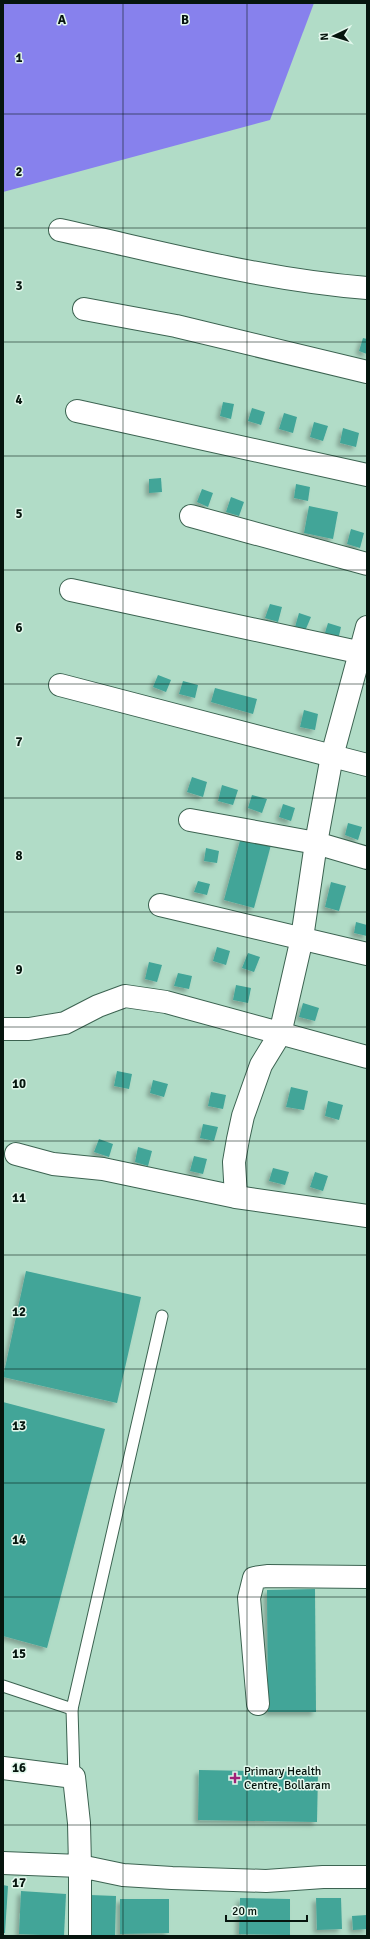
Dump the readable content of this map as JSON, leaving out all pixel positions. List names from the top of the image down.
{
  "places": {
    "health": ["Primary Health Centre, Bollaram"]
  },
  "scale_bar": "20 m",
  "north": "left",
  "grid": {
    "columns": ["A", "B"],
    "rows": [
      "1",
      "2",
      "3",
      "4",
      "5",
      "6",
      "7",
      "8",
      "9",
      "10",
      "11",
      "12",
      "13",
      "14",
      "15",
      "16",
      "17"
    ]
  }
}
